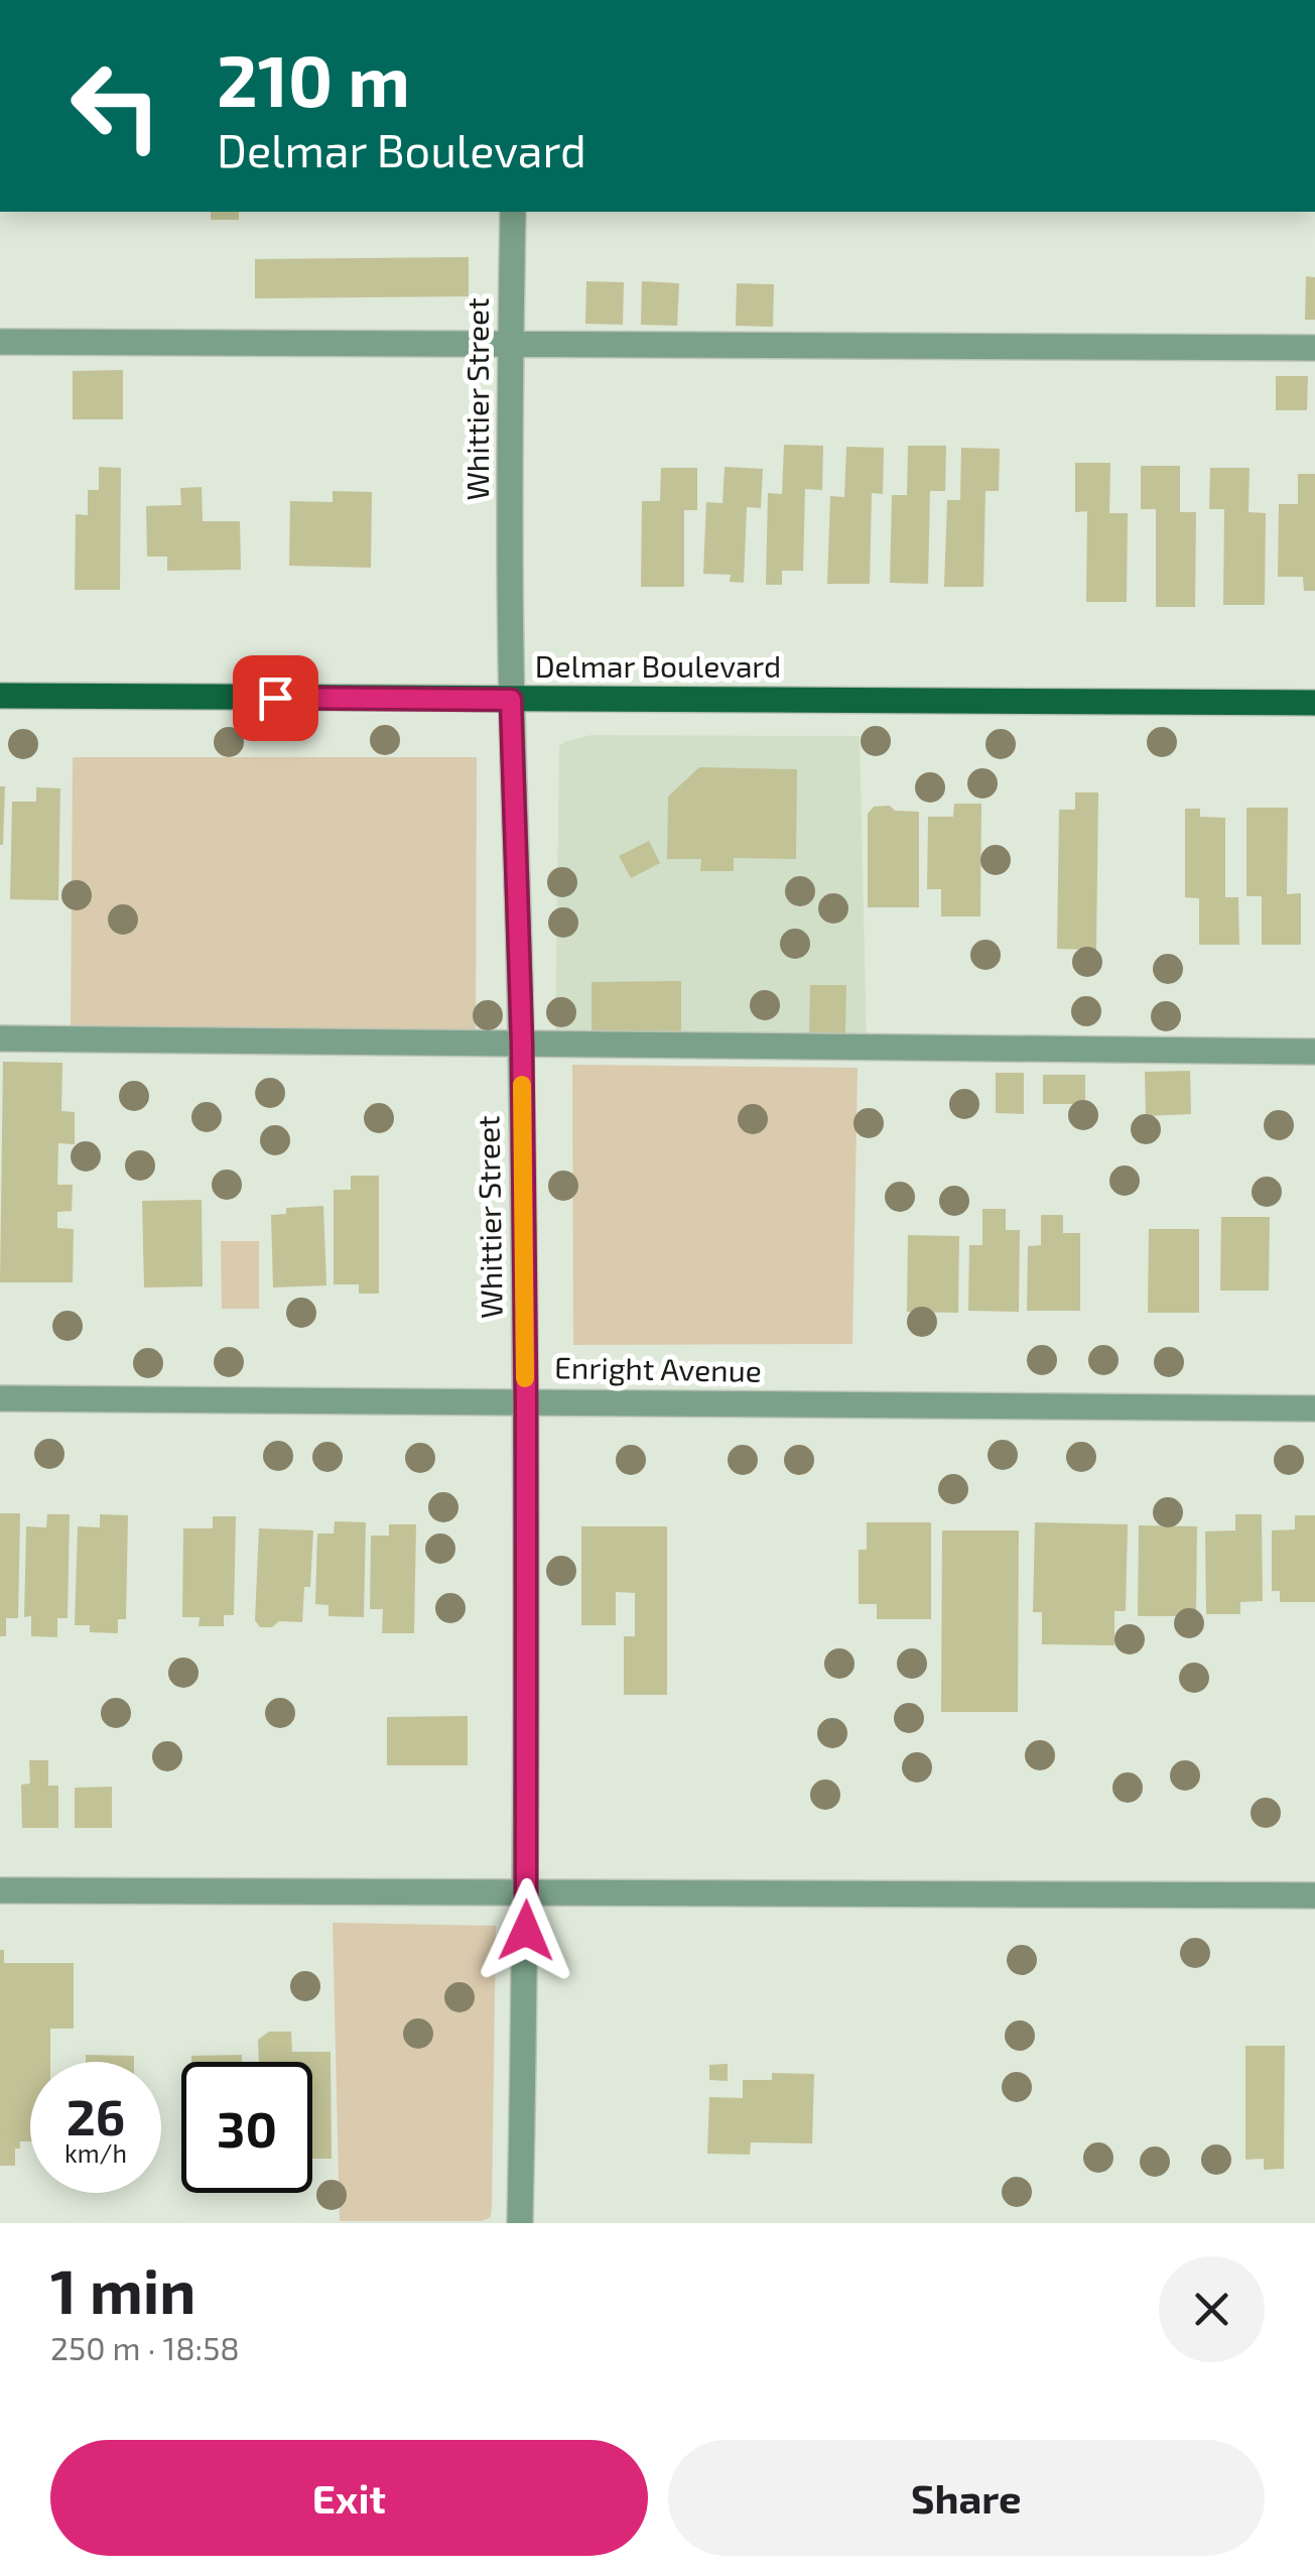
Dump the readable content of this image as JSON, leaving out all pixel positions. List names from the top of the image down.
{
  "streets": {
    "main road": ["Delmar Boulevard"],
    "street": ["Whittier Street", "Enright Avenue"]
  },
  "crossings": [
    ["Whittier Street", "Delmar Boulevard"],
    ["Whittier Street", "Enright Avenue"]
  ],
  "page": {
    "turn": ["210 m", "Delmar Boulevard"],
    "speed": "26 km/h",
    "limit": "30",
    "heading": ["1 min", "250 m · 18:58"],
    "buttons": ["Exit", "Share"]
  }
}
